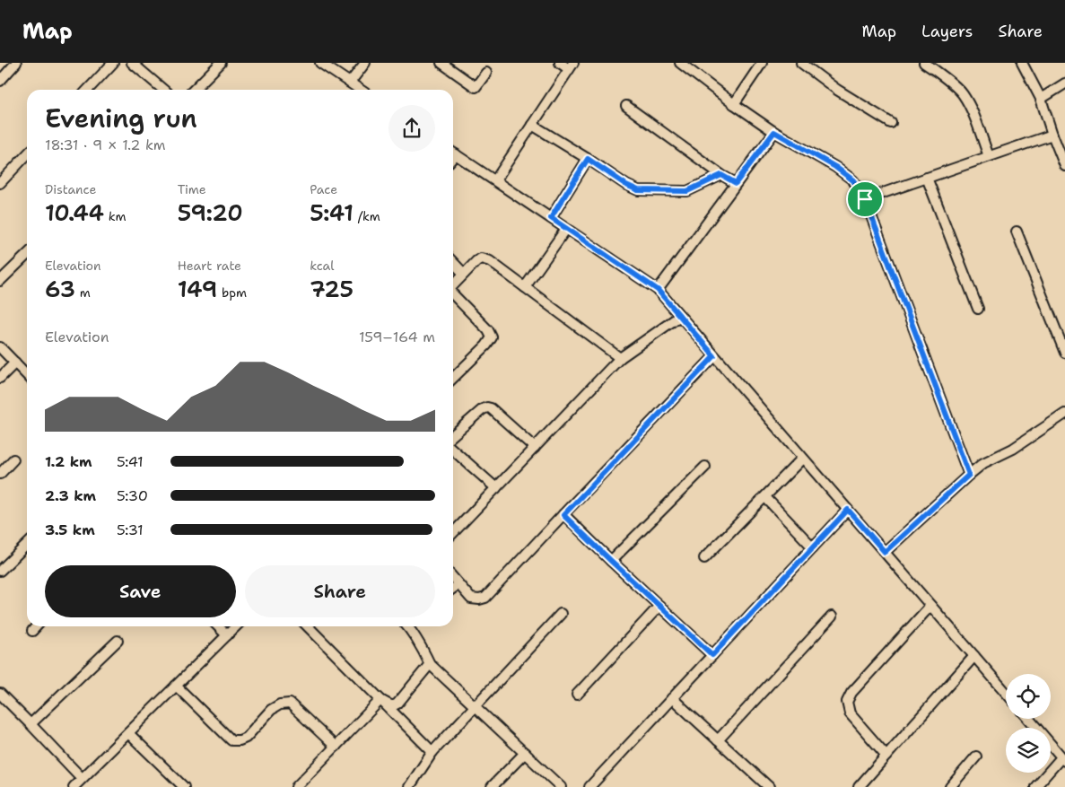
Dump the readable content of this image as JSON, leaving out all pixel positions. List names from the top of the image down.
{
  "page": {
    "header": "Map",
    "nav": ["Map", "Layers", "Share"],
    "heading": ["Evening run", "18:31 · 9 × 1.2 km"],
    "stats": [
      ["Distance", "10.44 km"],
      ["Time", "59:20"],
      ["Pace", "5:41 /km"],
      ["Elevation", "63 m"],
      ["Heart rate", "149 bpm"],
      ["kcal", "725"]
    ],
    "chart": ["Elevation", "159–164 m"],
    "list": [
      {
        "name": "1.2 km",
        "note": "5:41"
      },
      {
        "name": "2.3 km",
        "note": "5:30"
      },
      {
        "name": "3.5 km",
        "note": "5:31"
      }
    ],
    "buttons": ["Save", "Share"]
  }
}
